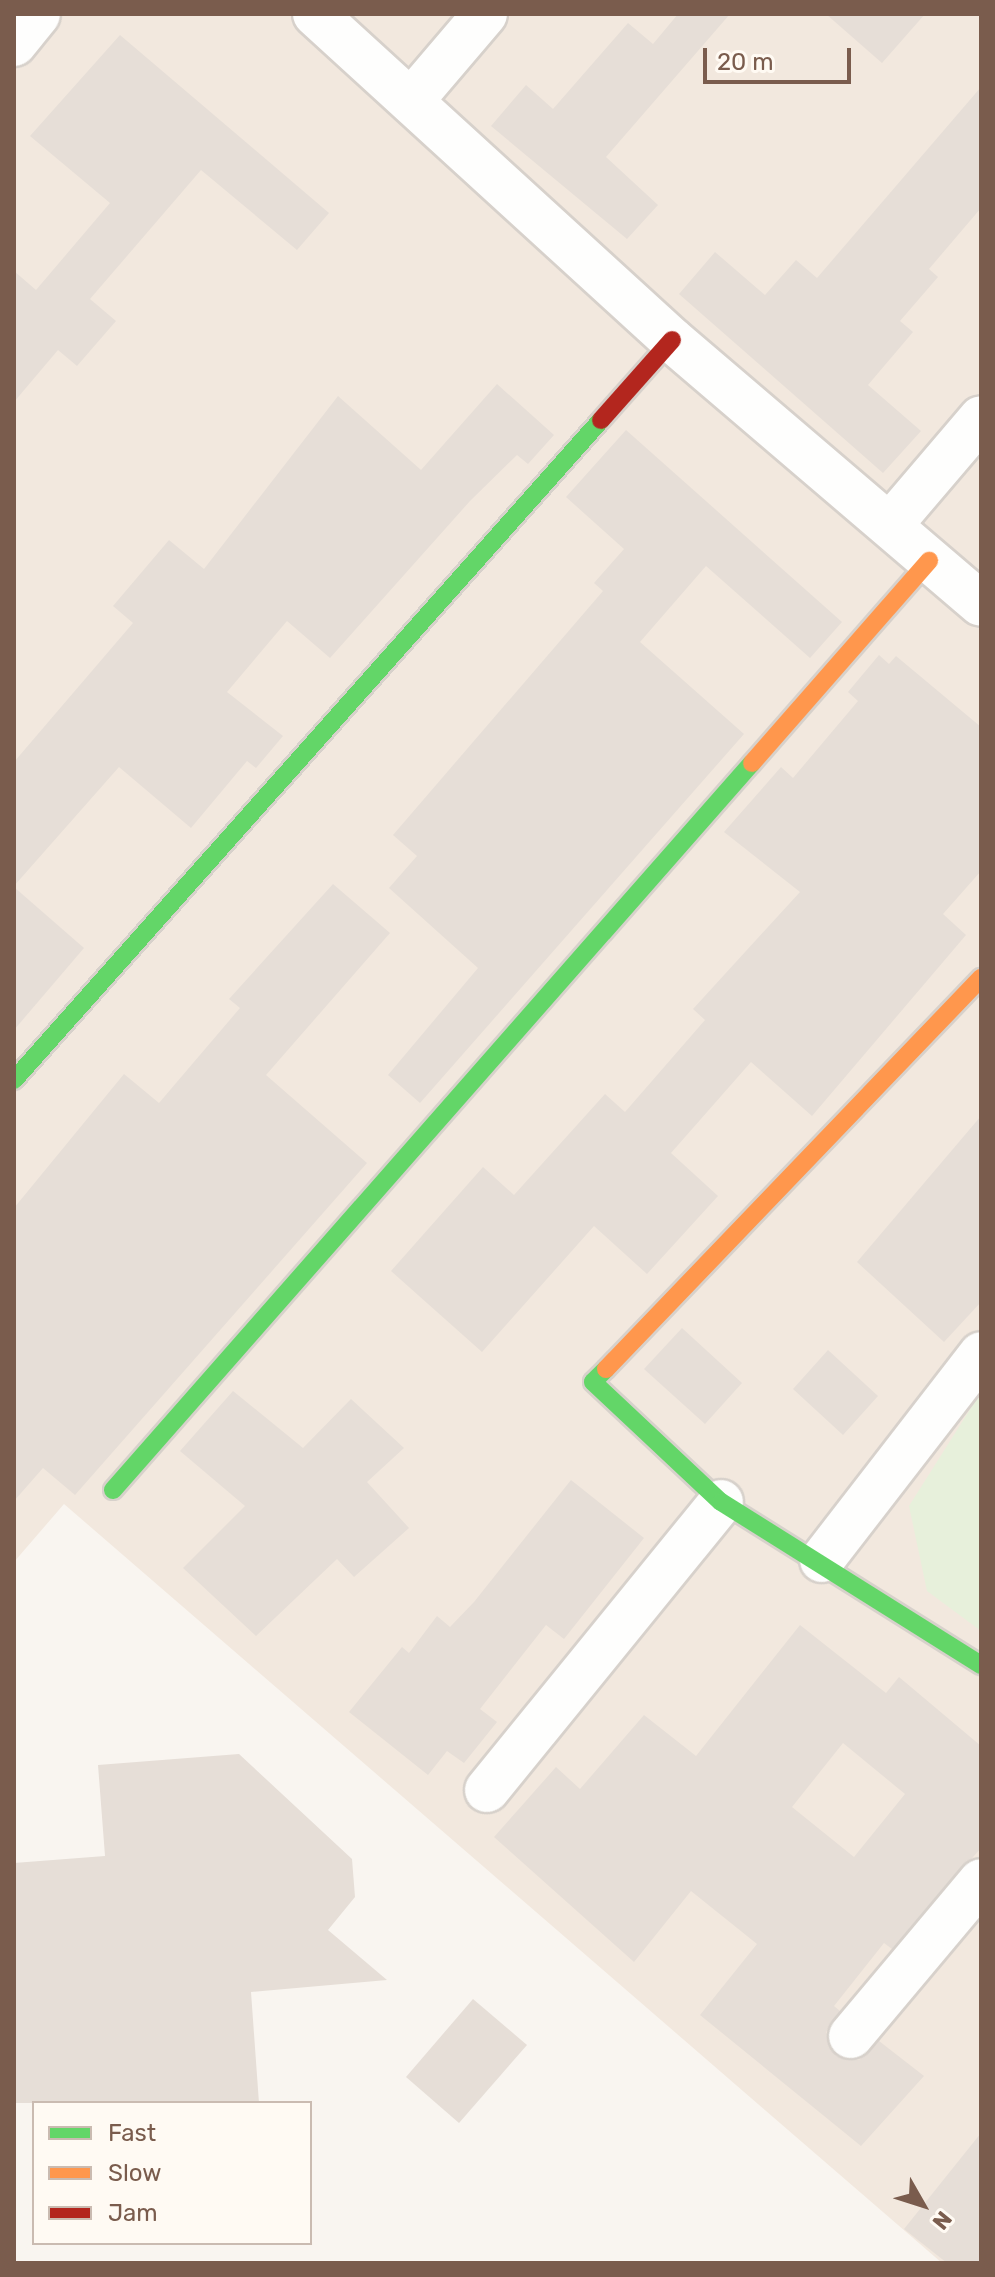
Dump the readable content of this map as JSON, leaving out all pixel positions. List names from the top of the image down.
{
  "legend": ["Fast", "Slow", "Jam"],
  "scale_bar": "20 m",
  "north": "bottom right"
}
